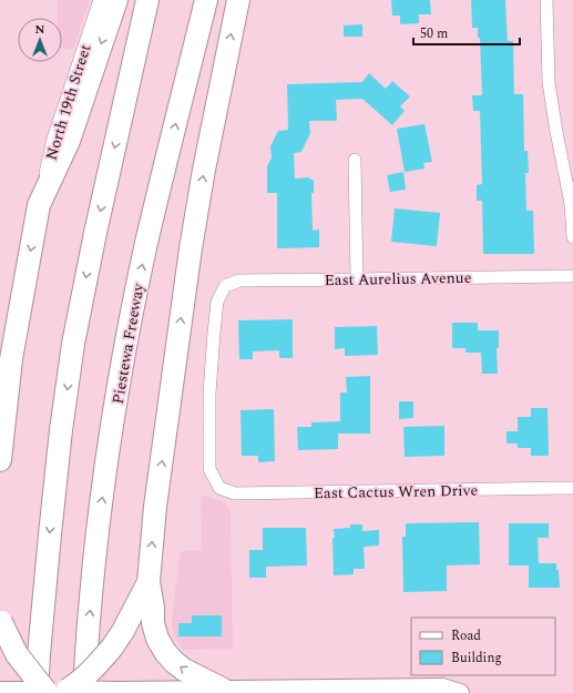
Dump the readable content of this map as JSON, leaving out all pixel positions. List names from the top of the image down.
{
  "streets": {
    "highway": ["Piestewa Freeway"],
    "street": ["North 19th Street", "East Aurelius Avenue", "East Cactus Wren Drive"]
  },
  "crossings": [
    ["East Aurelius Avenue", "East Cactus Wren Drive"]
  ],
  "legend": ["Road", "Building"],
  "scale_bar": "50 m",
  "north": "top"
}
